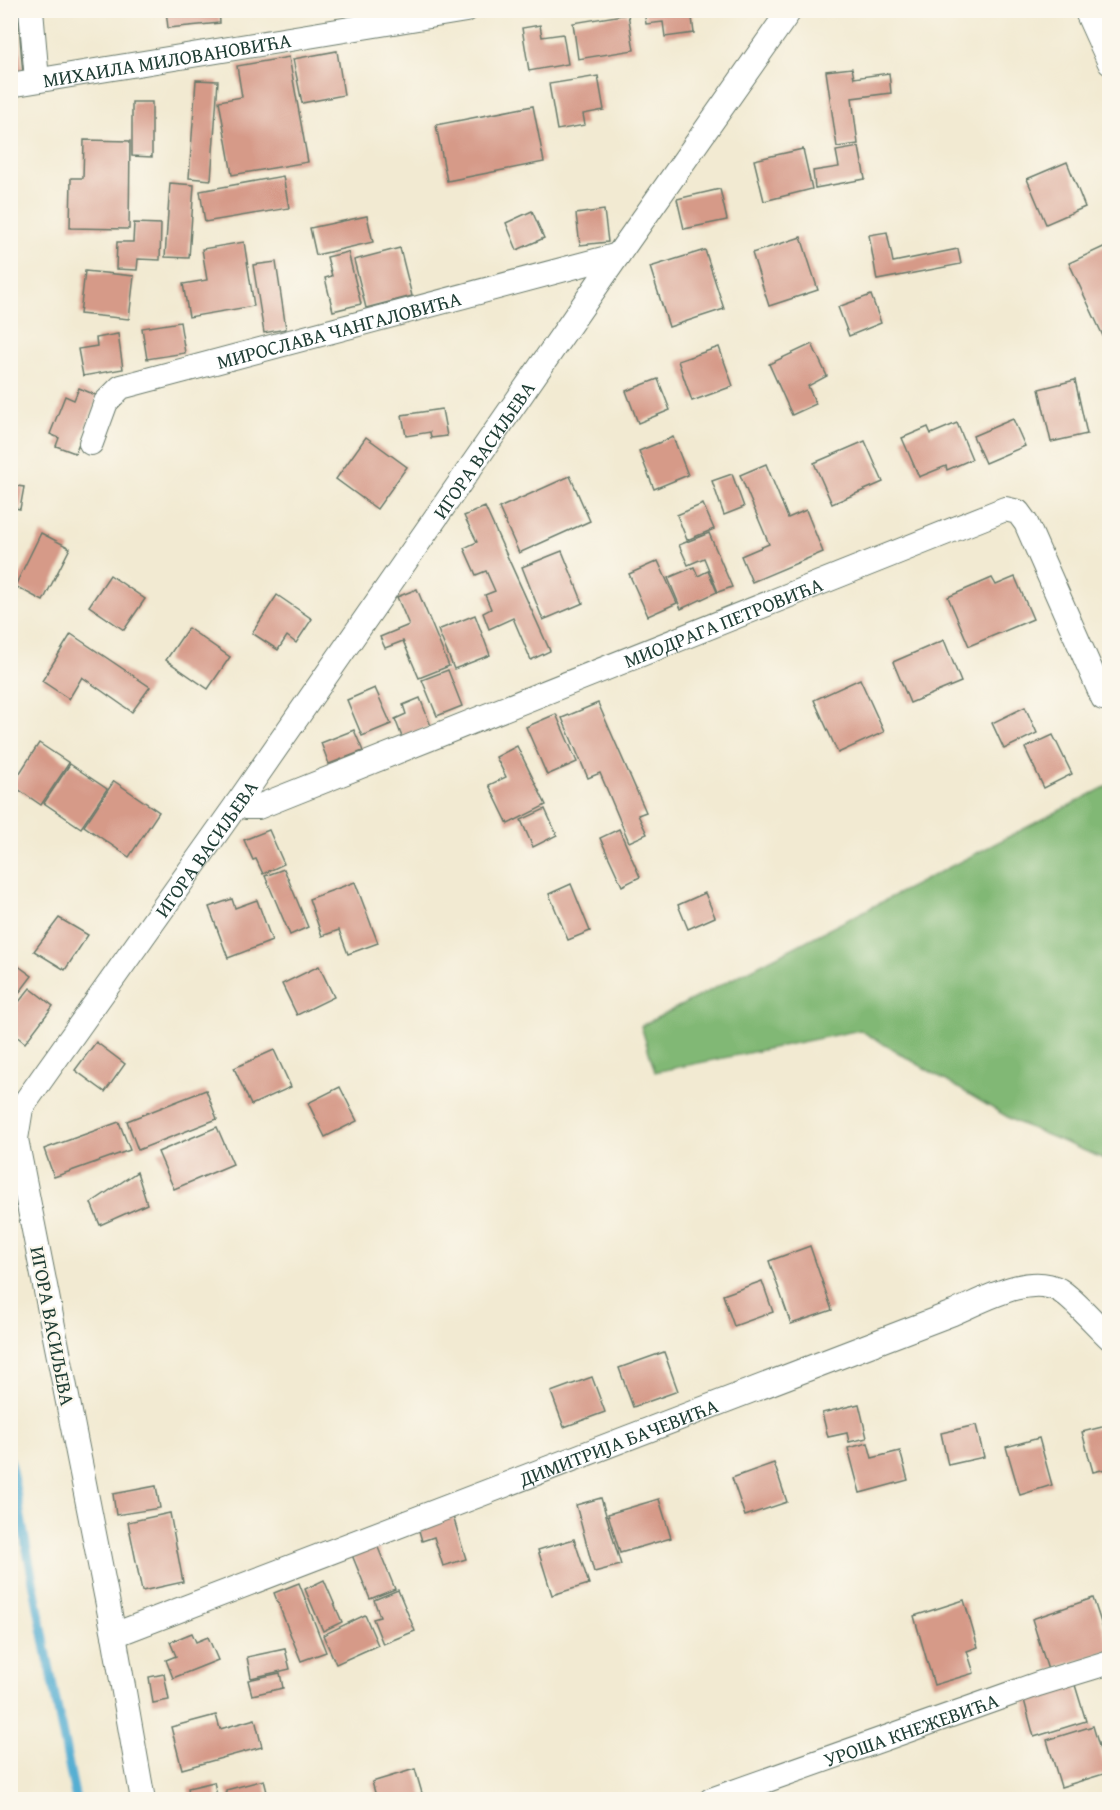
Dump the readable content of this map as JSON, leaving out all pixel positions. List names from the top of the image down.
{
  "streets": {
    "street": [
      "МИХАИЛА МИЛОВАНОВИЋА",
      "МИРОСЛАВА ЧАНГАЛОВИЋА",
      "ИГОРА ВАСИЉЕВА",
      "МИОДРАГА ПЕТРОВИЋА",
      "ДИМИТРИЈА БАЧЕВИЋА",
      "УРОША КНЕЖЕВИЋА"
    ]
  },
  "crossings": [
    ["МИРОСЛАВА ЧАНГАЛОВИЋА", "ИГОРА ВАСИЉЕВА"],
    ["ИГОРА ВАСИЉЕВА", "МИОДРАГА ПЕТРОВИЋА"],
    ["ИГОРА ВАСИЉЕВА", "ДИМИТРИЈА БАЧЕВИЋА"]
  ]
}
